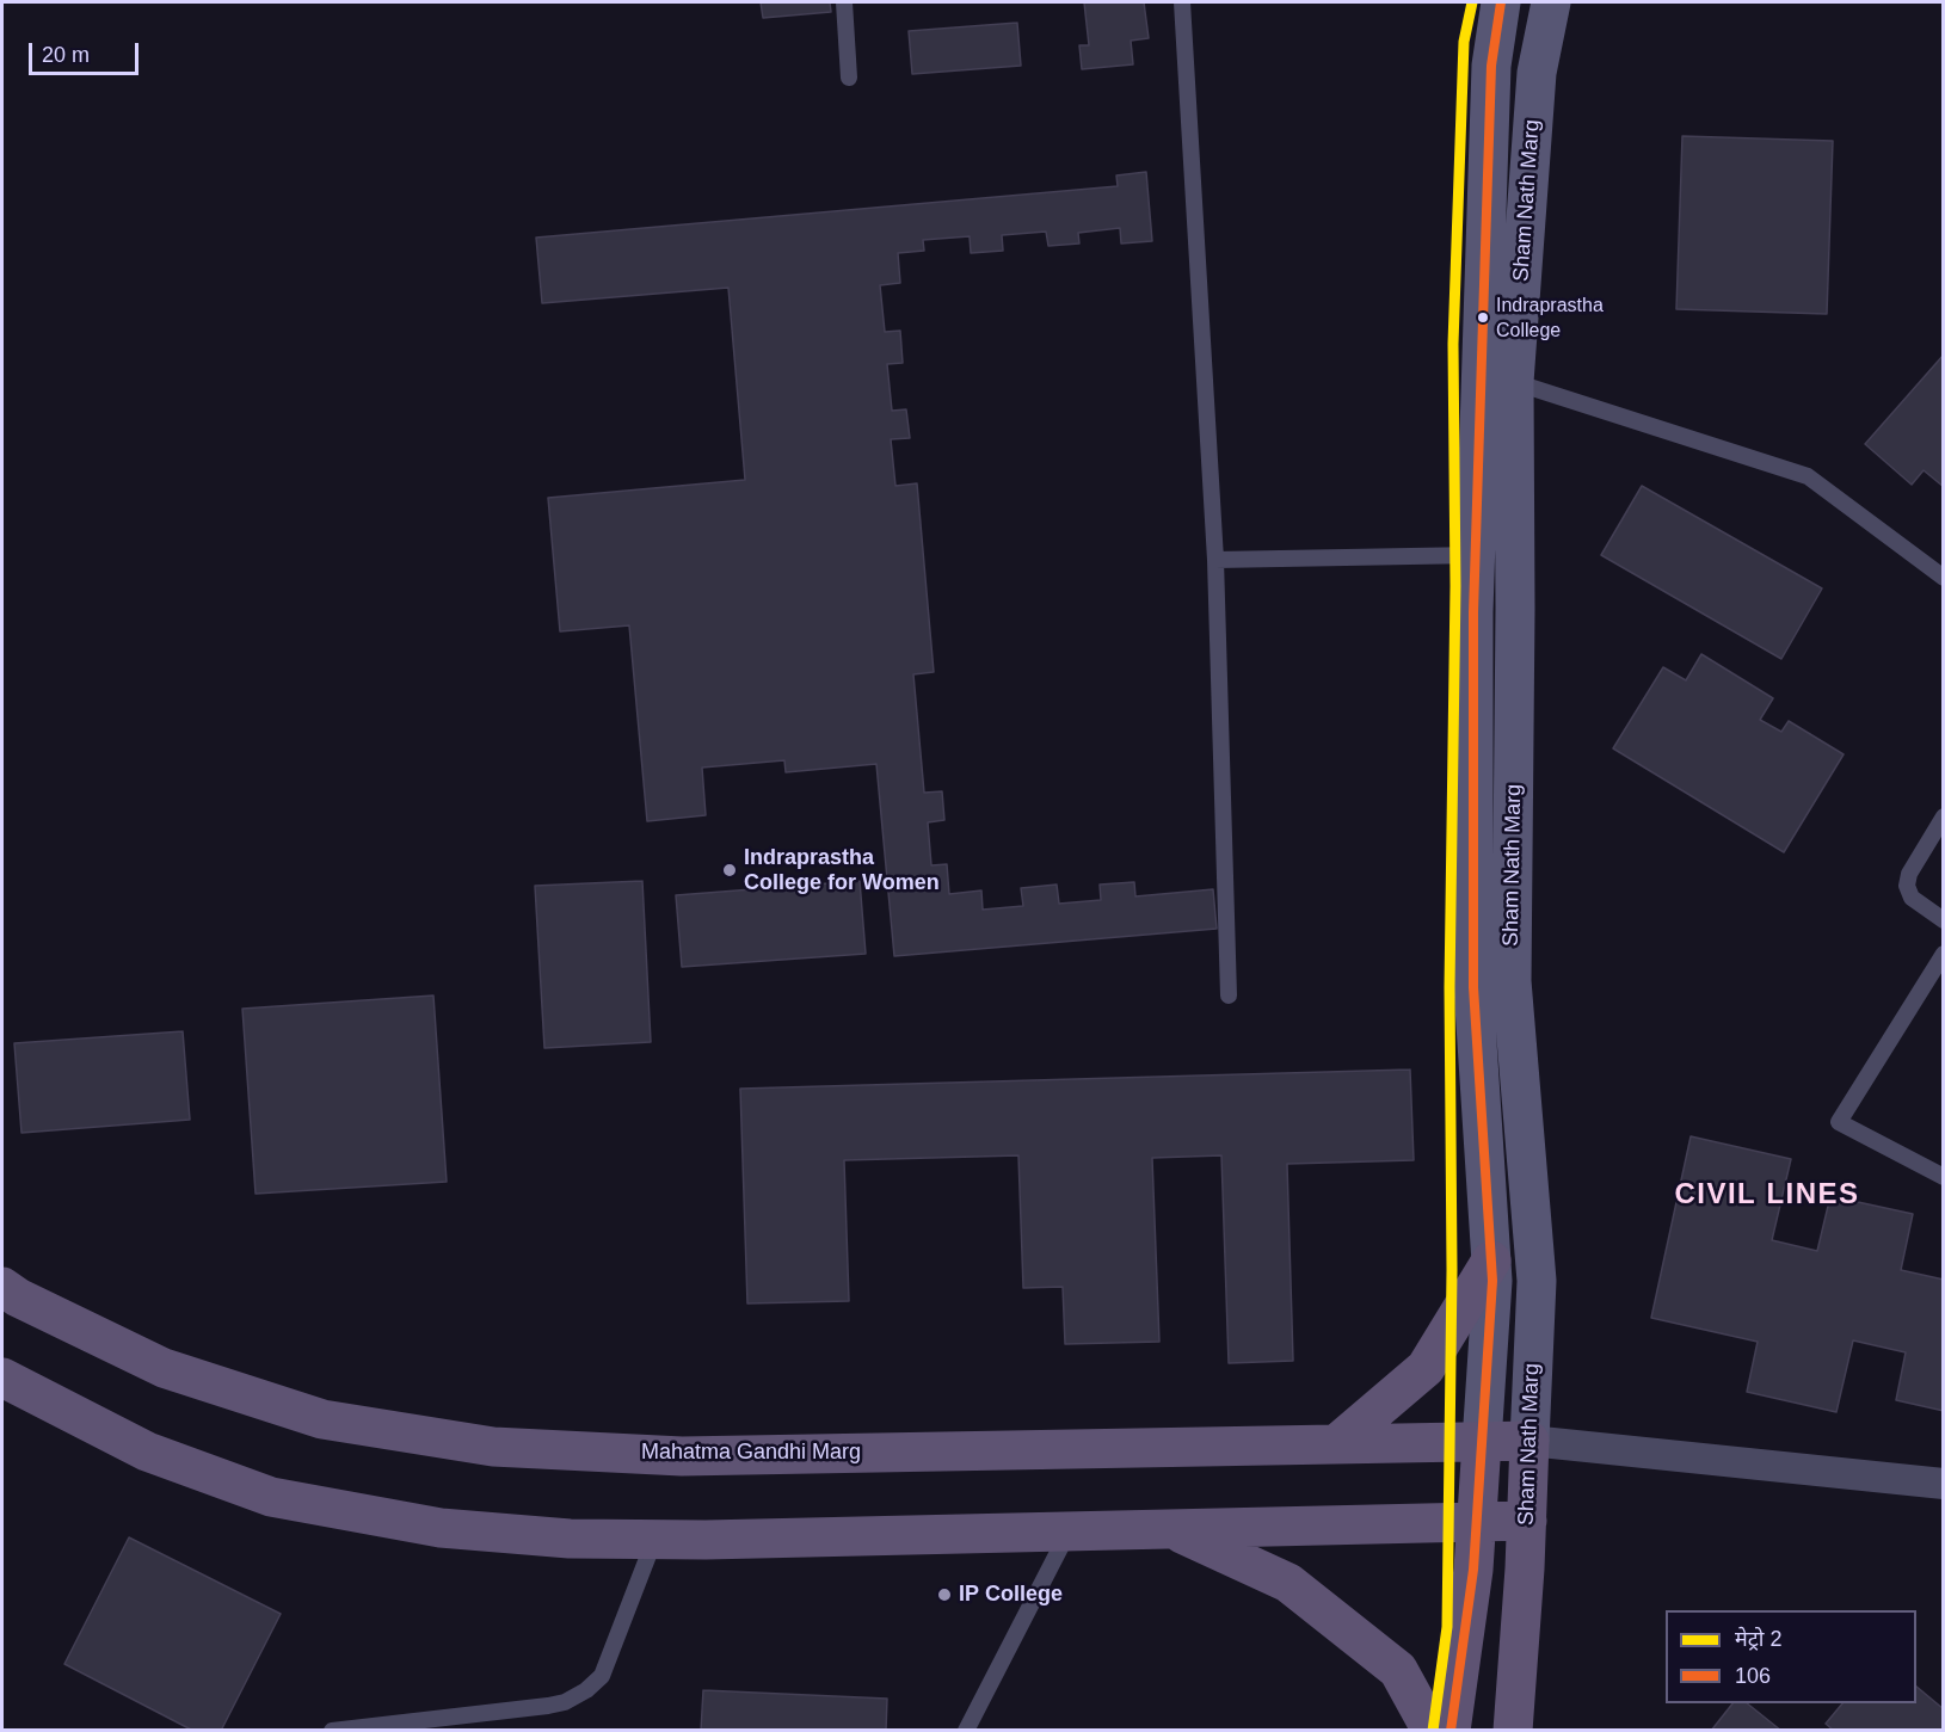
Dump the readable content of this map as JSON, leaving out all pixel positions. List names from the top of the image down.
{
  "streets": {
    "main road": ["Sham Nath Marg", "Mahatma Gandhi Marg"]
  },
  "crossings": [
    ["Sham Nath Marg", "Mahatma Gandhi Marg"]
  ],
  "districts": ["CIVIL LINES"],
  "places": ["Indraprastha College", "Indraprastha College for Women", "IP College"],
  "lines": ["metro line 2", "transit line 106"],
  "legend": ["मेट्रो 2", "106"],
  "scale_bar": "20 m"
}
